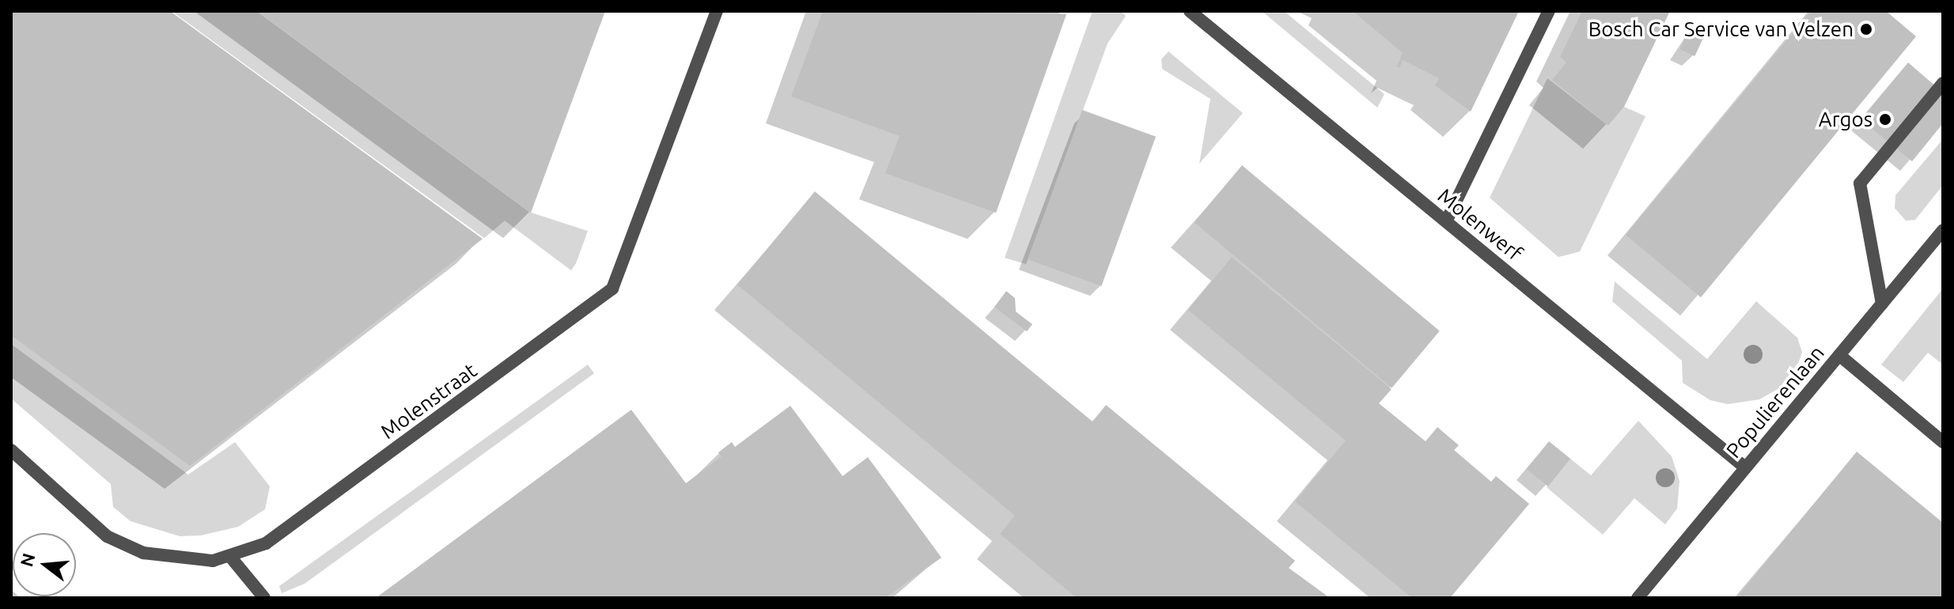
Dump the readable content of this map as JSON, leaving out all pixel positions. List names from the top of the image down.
{
  "streets": {
    "street": ["Molenwerf", "Molenstraat", "Populierenlaan"]
  },
  "crossings": [
    ["Molenwerf", "Populierenlaan"]
  ],
  "places": ["Bosch Car Service van Velzen", "Argos"],
  "north": "left"
}
